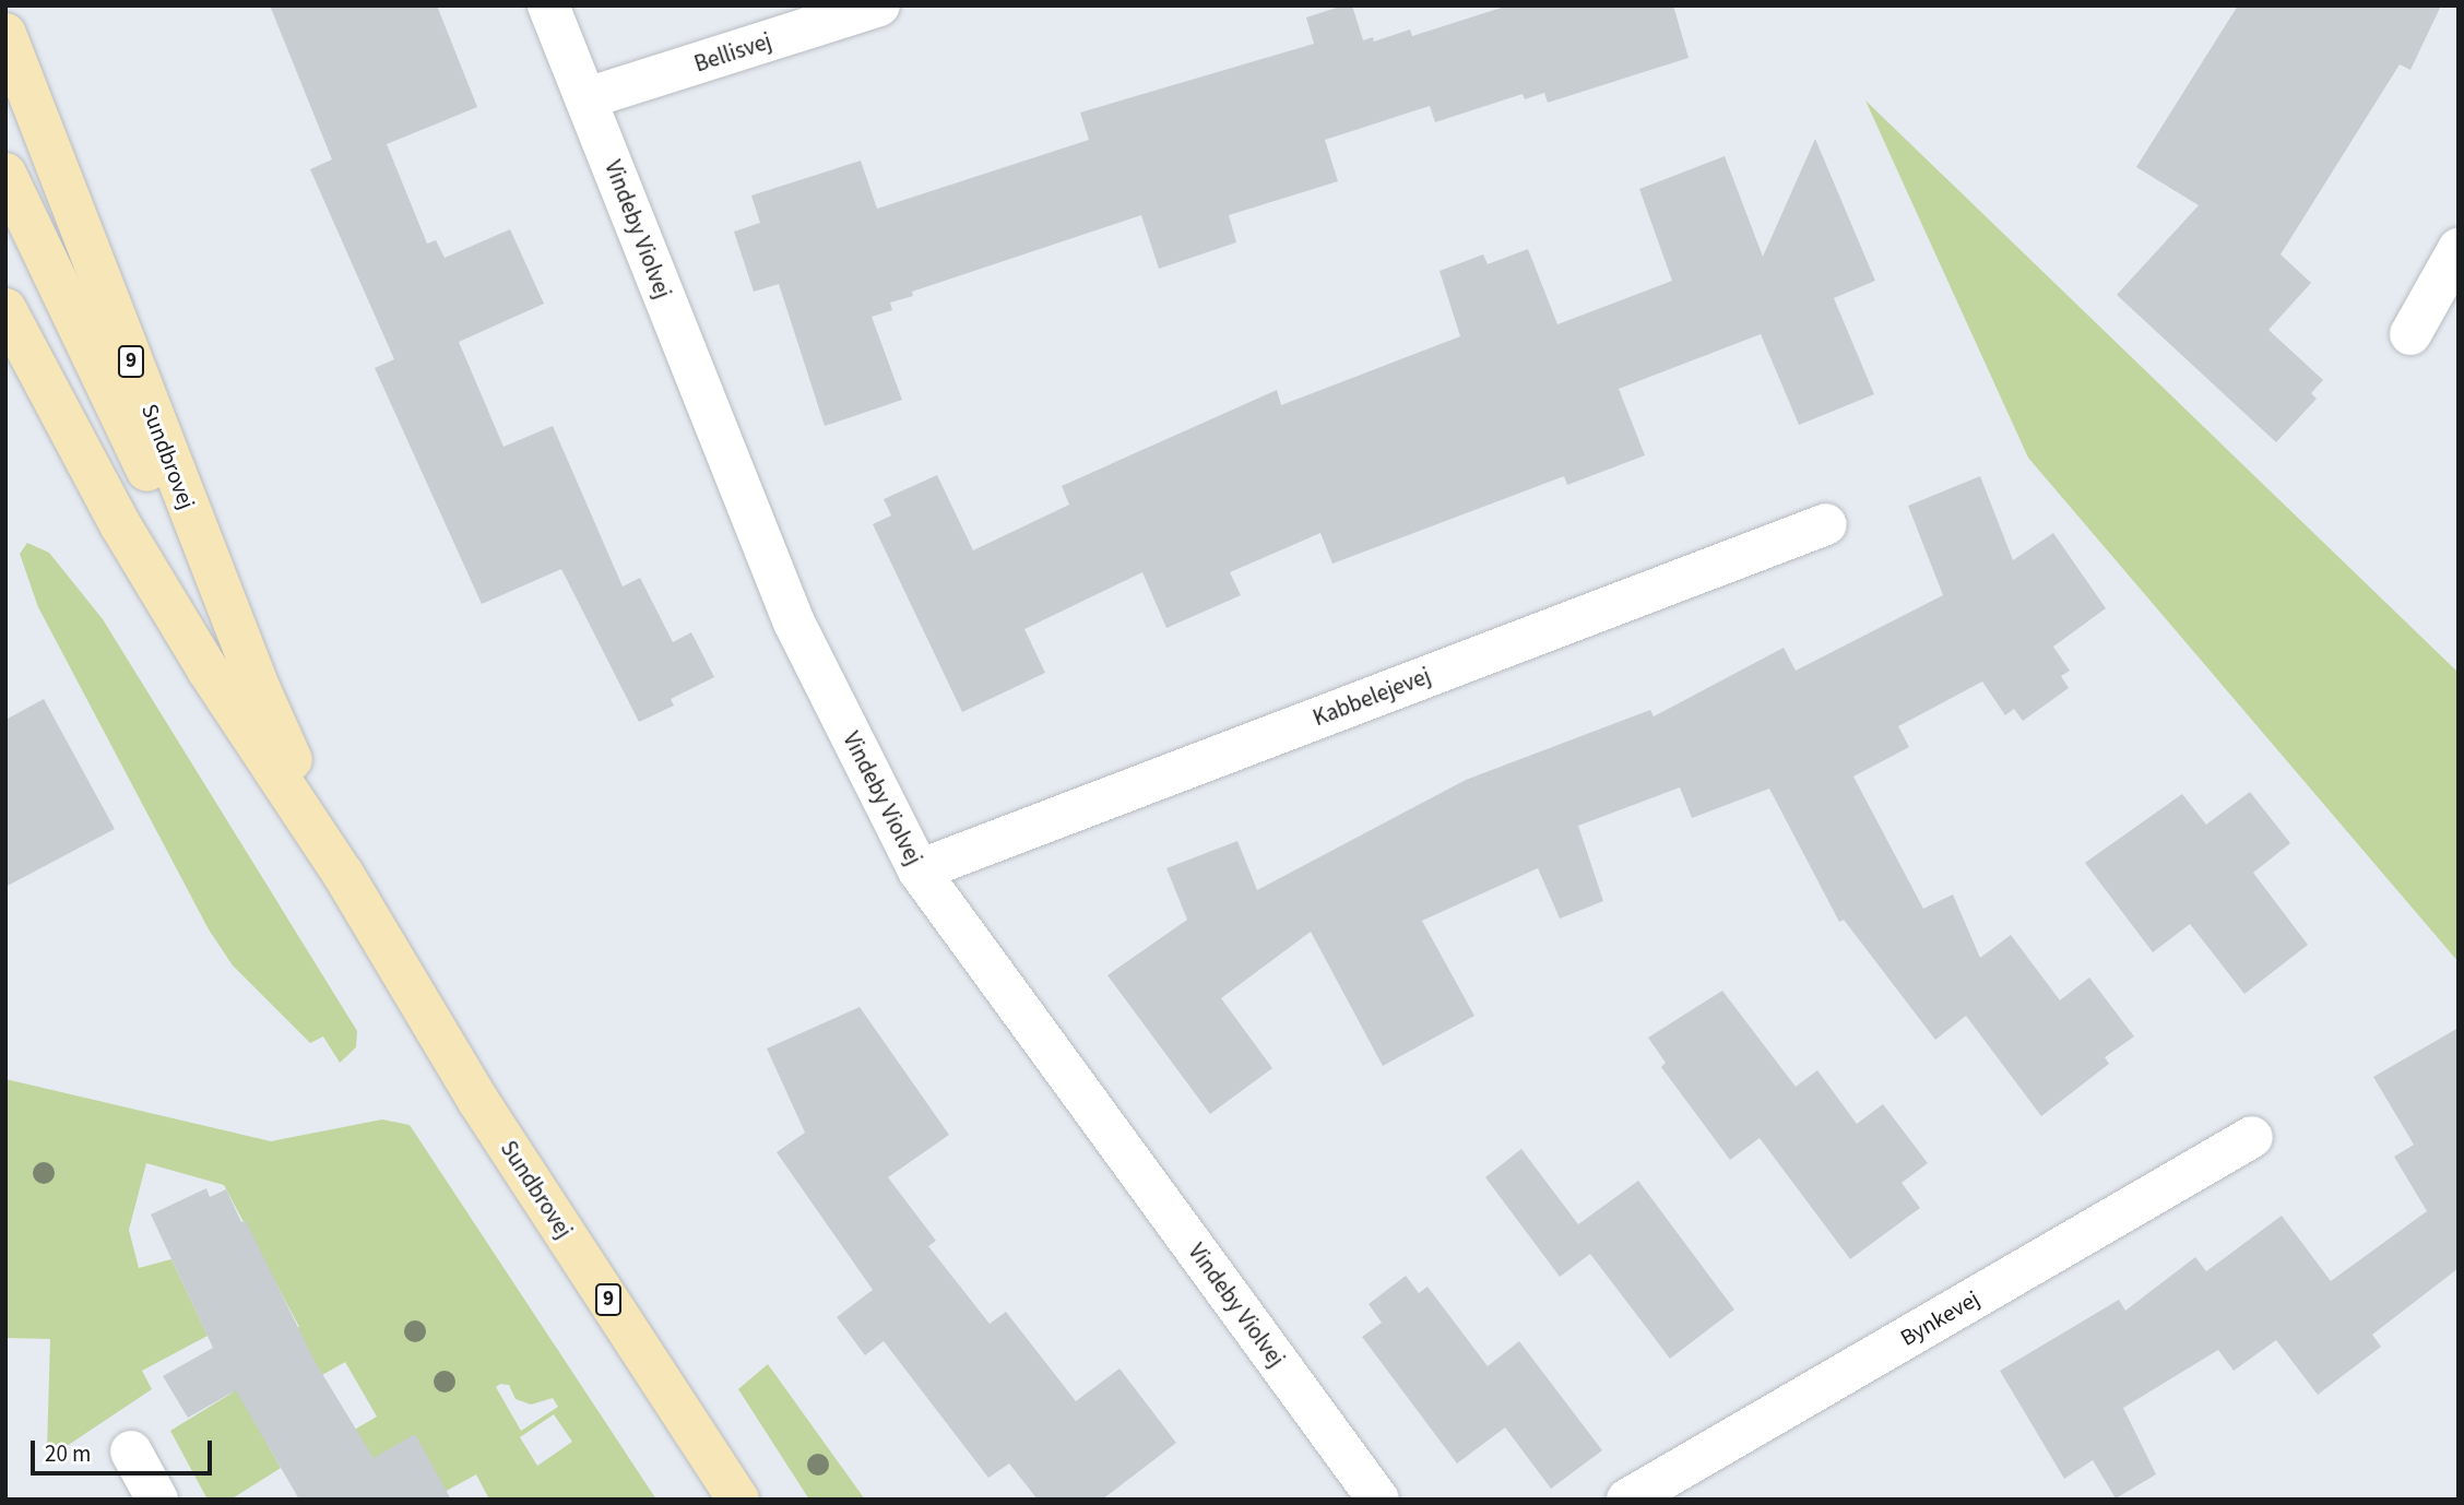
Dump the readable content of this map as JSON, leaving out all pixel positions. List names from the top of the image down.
{
  "streets": {
    "main road": ["9", "Sundbrovej"],
    "street": [
      "Bellisvej",
      "Vindeby Violvej",
      "Kabbelejevej",
      "Bynkevej"
    ]
  },
  "crossings": [
    ["Bellisvej", "Vindeby Violvej"],
    ["Vindeby Violvej", "Kabbelejevej"]
  ],
  "scale_bar": "20 m"
}
